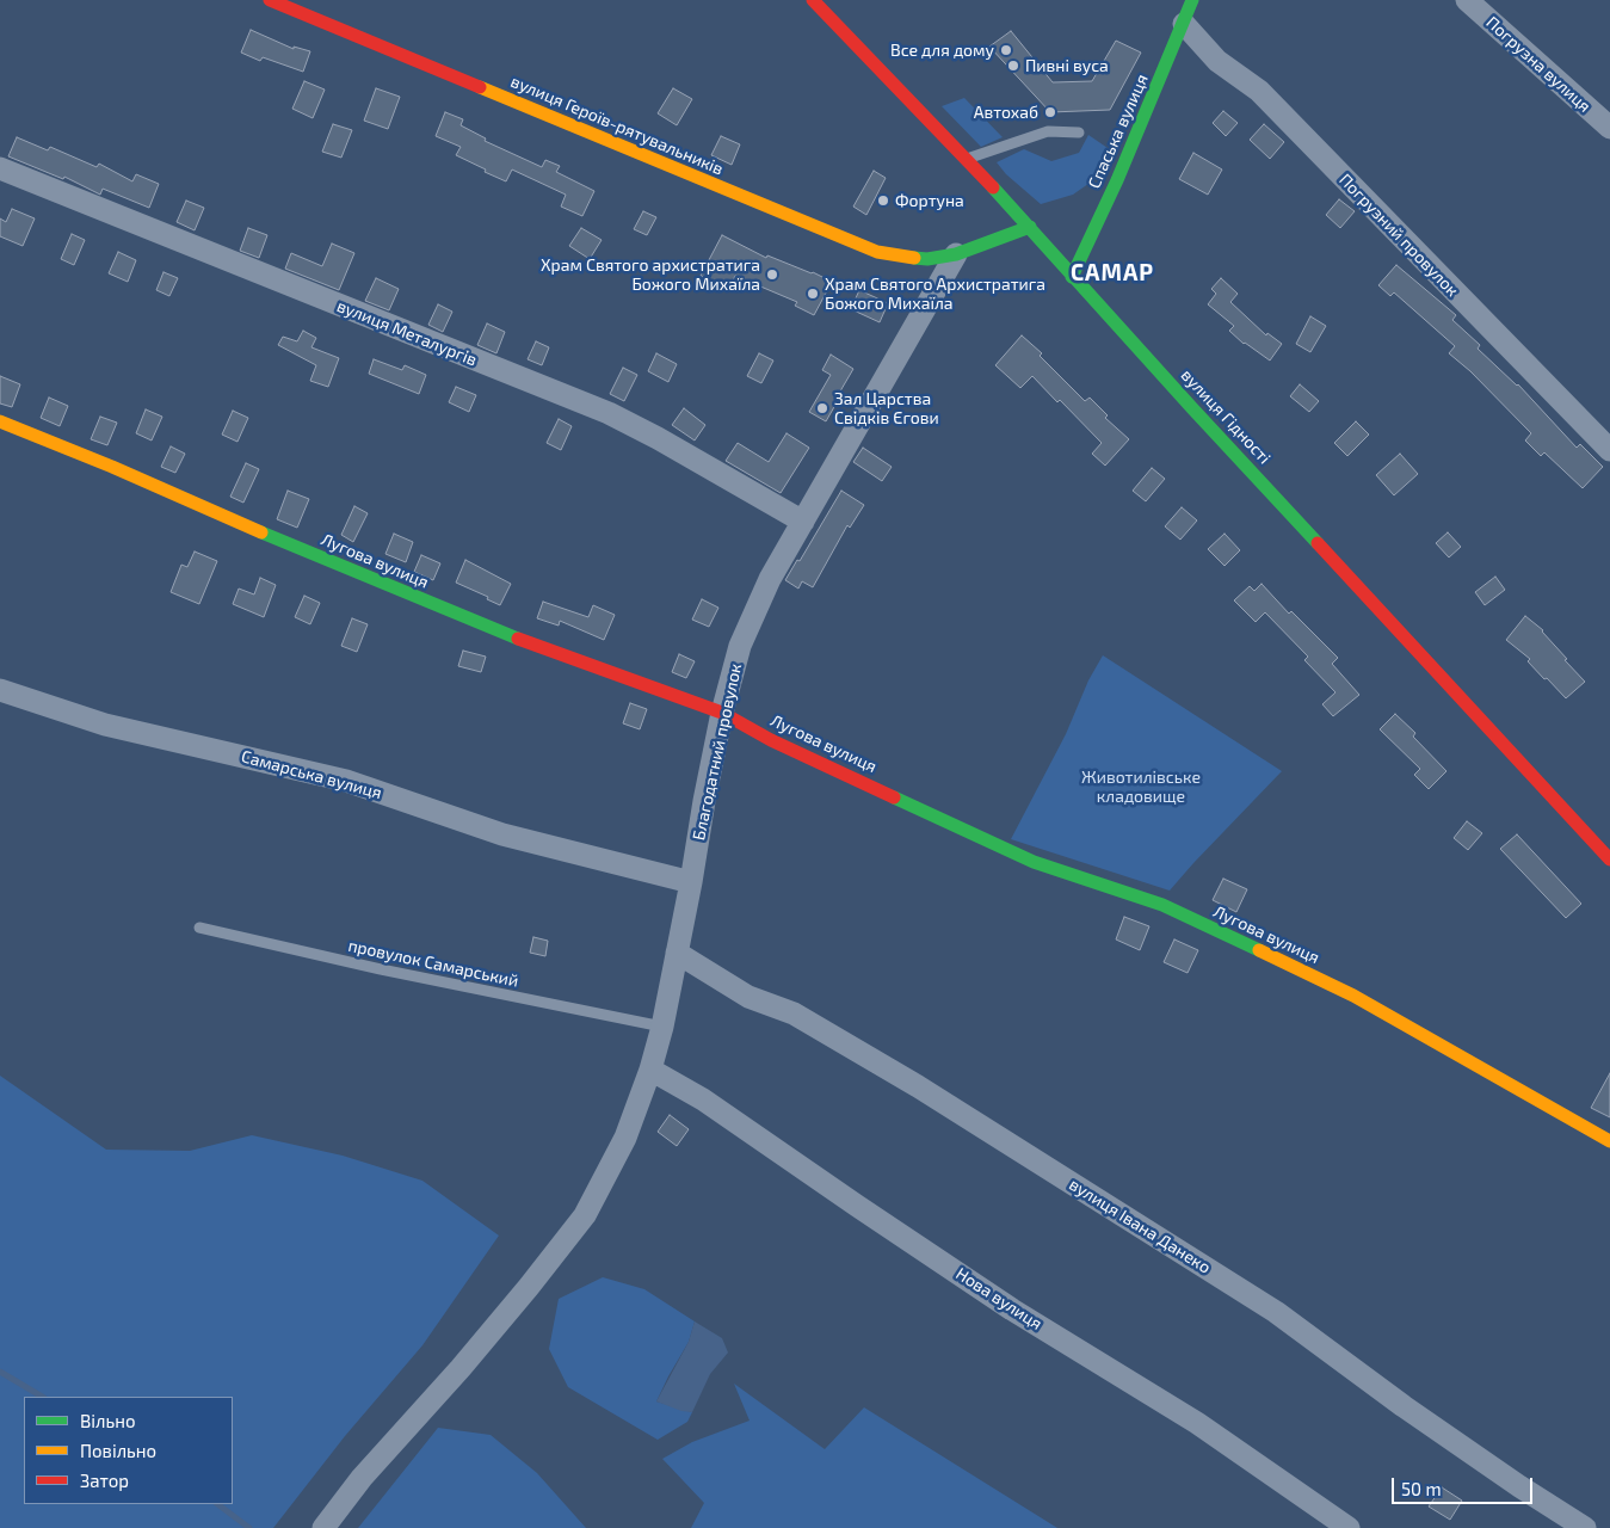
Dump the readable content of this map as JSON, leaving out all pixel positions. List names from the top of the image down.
{
  "streets": {
    "street": [
      "Погрузна вулиця",
      "вулиця Героїв-рятувальників",
      "Спаська вулиця",
      "Погрузний провулок",
      "вулиця Металургів",
      "вулиця Гідності",
      "Лугова вулиця",
      "Благодатний провулок",
      "Самарська вулиця",
      "вулиця Івана Данеко",
      "Нова вулиця"
    ],
    "lane": ["провулок Самарський"]
  },
  "crossings": [
    ["вулиця Героїв-рятувальників", "вулиця Гідності"],
    ["вулиця Героїв-рятувальників", "Благодатний провулок"],
    ["Спаська вулиця", "Погрузний провулок"],
    ["Спаська вулиця", "вулиця Гідності"],
    ["вулиця Металургів", "Благодатний провулок"],
    ["Лугова вулиця", "Благодатний провулок"],
    ["Благодатний провулок", "Самарська вулиця"],
    ["Благодатний провулок", "провулок Самарський"],
    ["Благодатний провулок", "вулиця Івана Данеко"],
    ["Благодатний провулок", "Нова вулиця"]
  ],
  "districts": ["САМАР"],
  "parks": ["Животилівське кладовище"],
  "places": [
    "Все для дому",
    "Пивні вуса",
    "Автохаб",
    "Фортуна",
    "Храм Святого архистратига Божого Михаїла",
    "Храм Святого Архистратига Божого Михаїла",
    "Зал Царства Свідків Єгови"
  ],
  "legend": ["Вільно", "Повільно", "Затор"],
  "scale_bar": "50 m"
}
